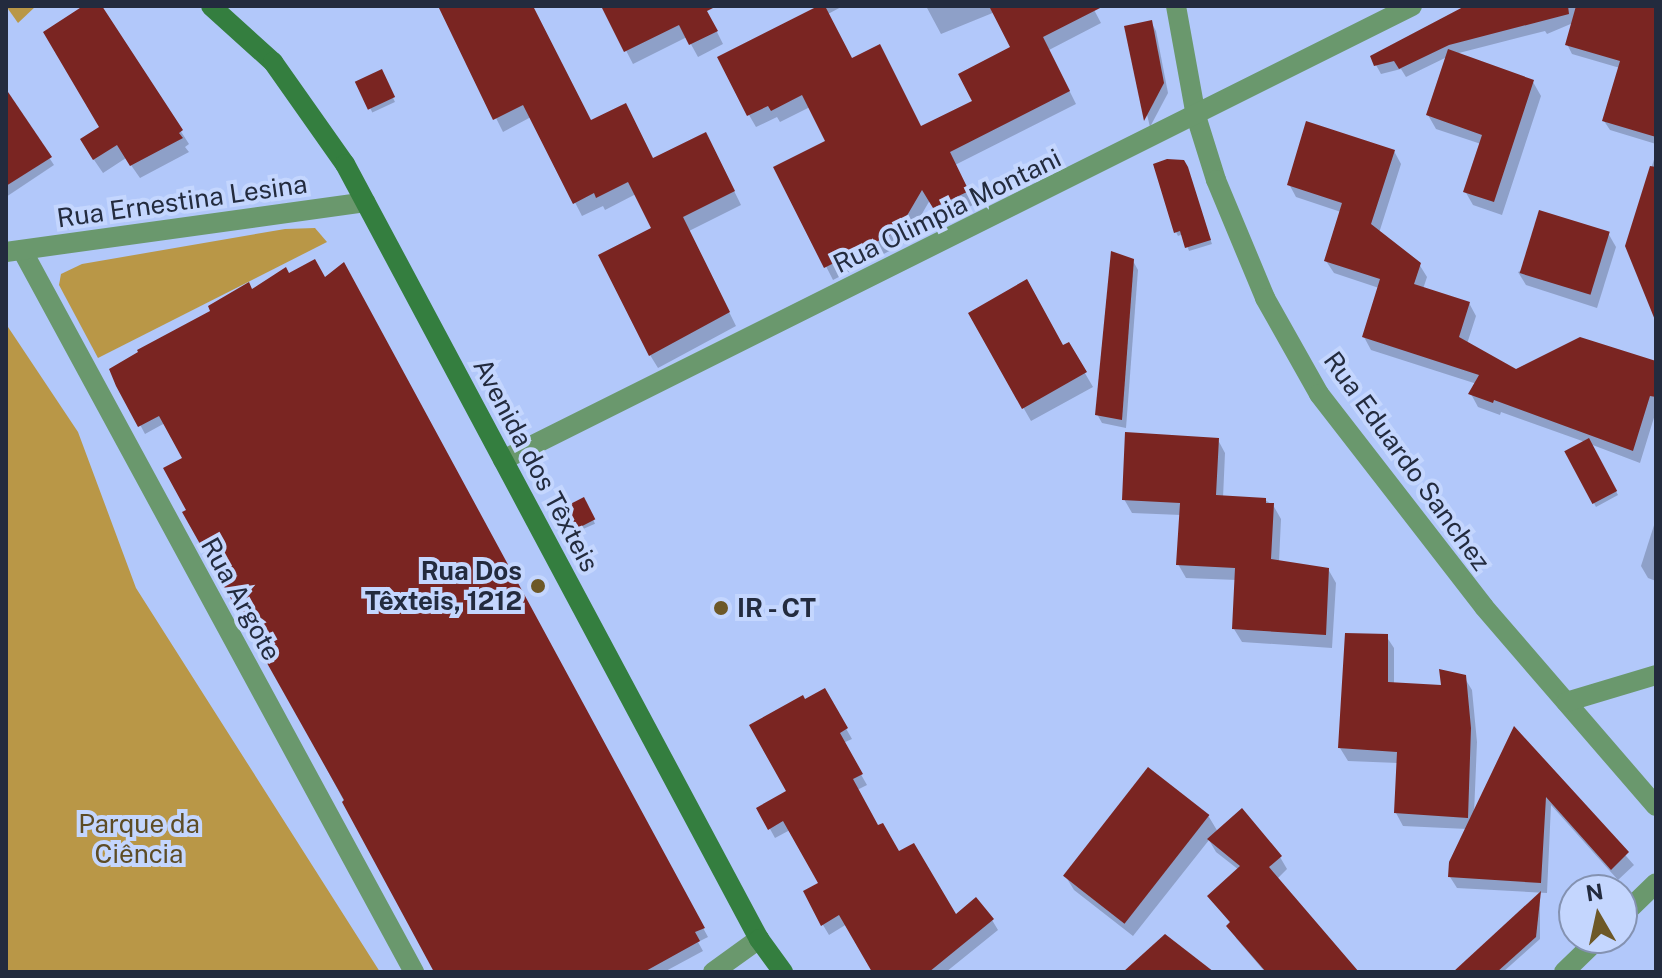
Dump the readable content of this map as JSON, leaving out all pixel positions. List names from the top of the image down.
{
  "streets": {
    "main road": ["Avenida dos Têxteis"],
    "street": [
      "Rua Ernestina Lesina",
      "Rua Olimpia Montani",
      "Rua Eduardo Sanchez",
      "Rua Argote"
    ]
  },
  "crossings": [
    ["Rua Ernestina Lesina", "Avenida dos Têxteis"],
    ["Rua Ernestina Lesina", "Rua Argote"],
    ["Rua Olimpia Montani", "Rua Eduardo Sanchez"],
    ["Rua Olimpia Montani", "Avenida dos Têxteis"]
  ],
  "parks": ["Parque da Ciência"],
  "places": ["Rua Dos Têxteis, 1212", "IR - CT"],
  "north": "top"
}
